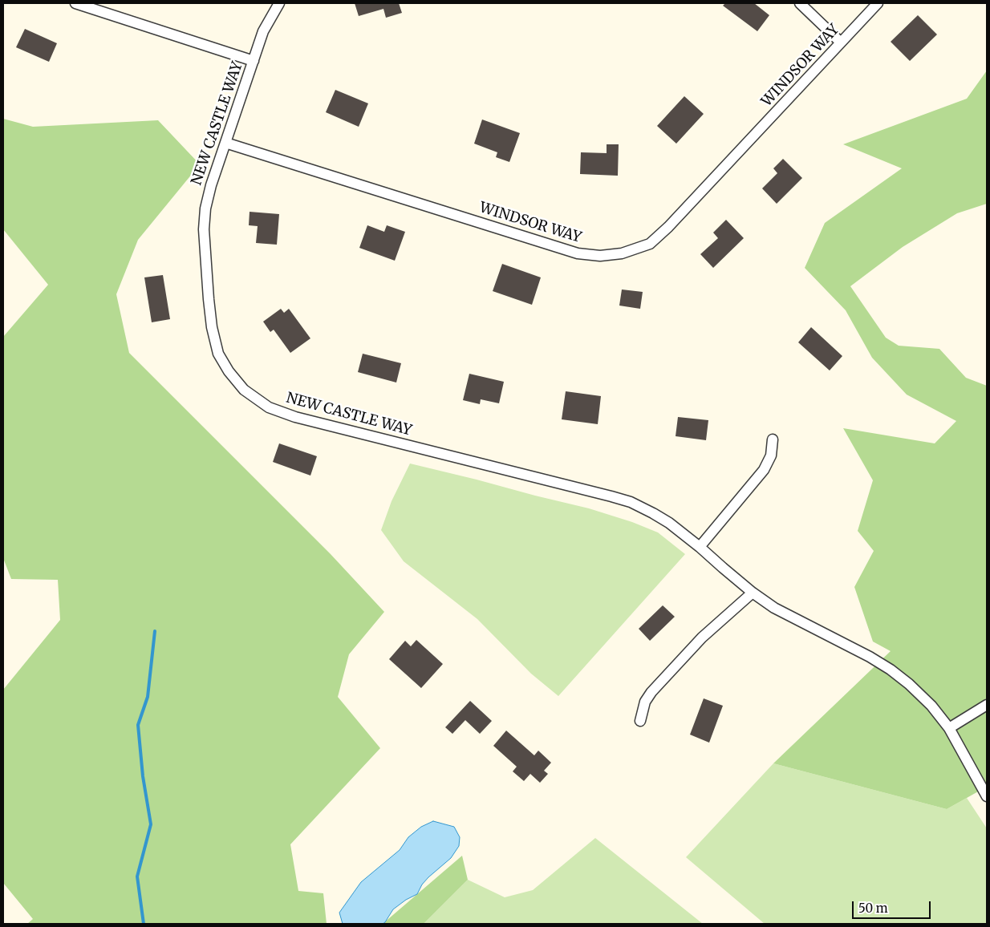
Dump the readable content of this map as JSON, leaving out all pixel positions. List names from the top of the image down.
{
  "streets": {
    "street": ["WINDSOR WAY", "NEW CASTLE WAY"]
  },
  "crossings": [
    ["WINDSOR WAY", "NEW CASTLE WAY"]
  ],
  "scale_bar": "50 m"
}
